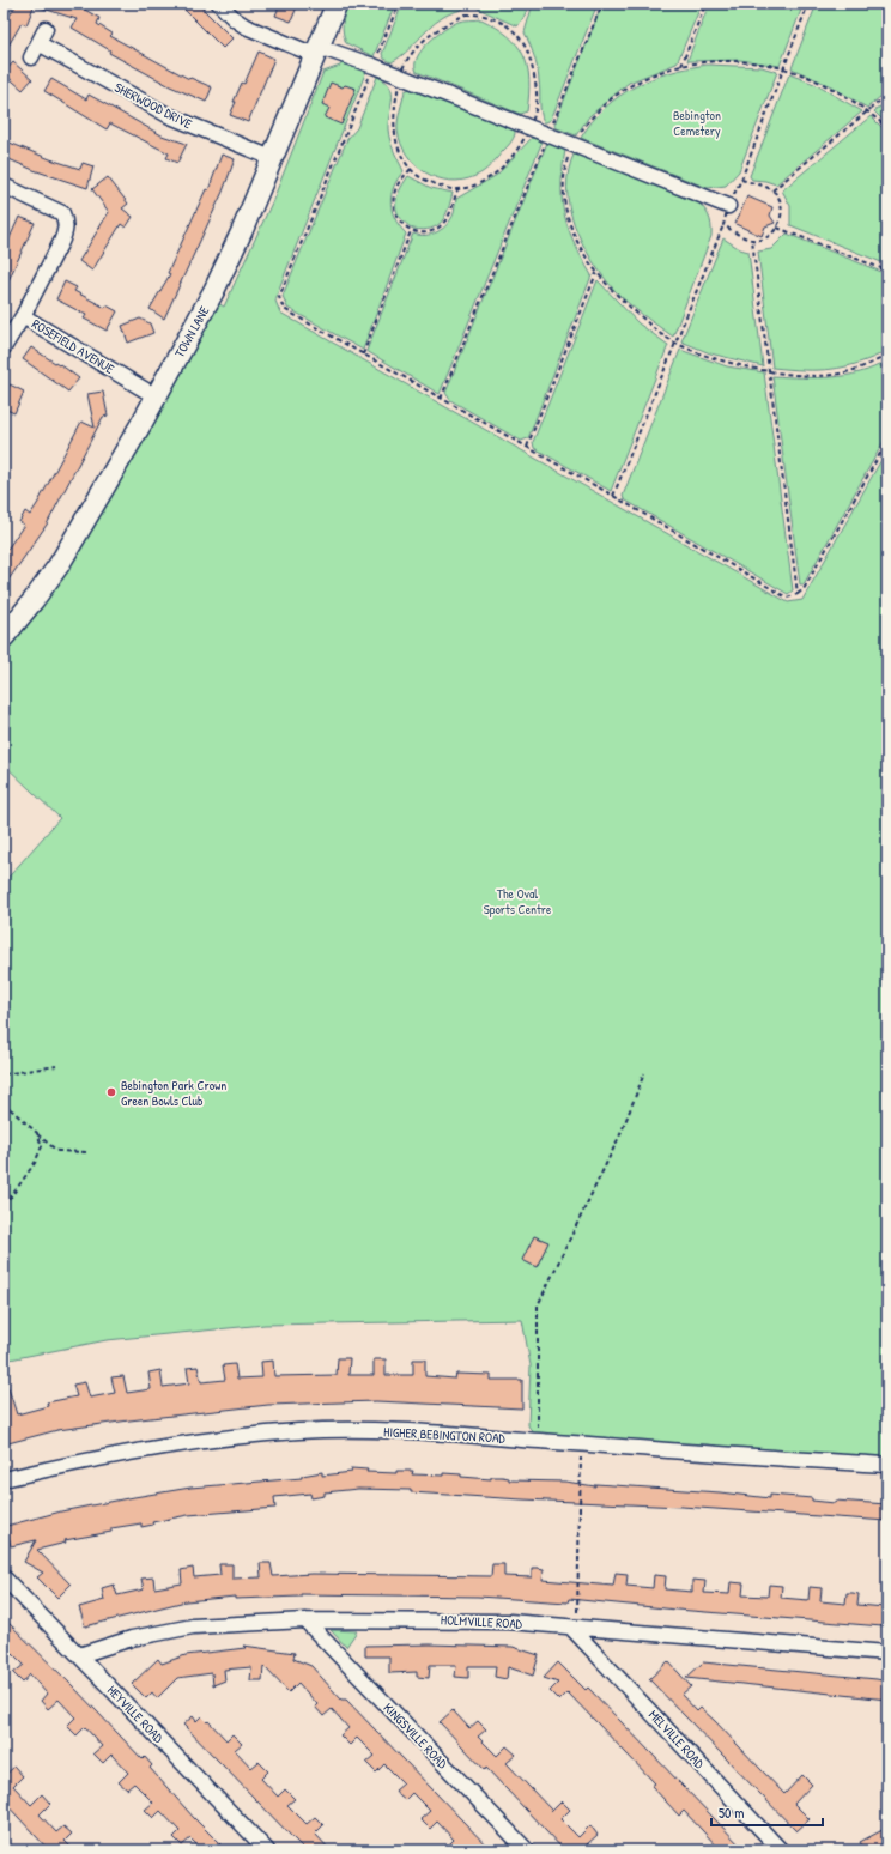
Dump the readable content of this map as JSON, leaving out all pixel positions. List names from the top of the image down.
{
  "streets": {
    "main road": ["TOWN LANE"],
    "street": [
      "SHERWOOD DRIVE",
      "ROSEFIELD AVENUE",
      "HIGHER BEBINGTON ROAD",
      "HOLMVILLE ROAD",
      "HEYVILLE ROAD",
      "KINGSVILLE ROAD",
      "MELVILLE ROAD"
    ]
  },
  "crossings": [
    ["SHERWOOD DRIVE", "TOWN LANE"],
    ["TOWN LANE", "ROSEFIELD AVENUE"],
    ["HOLMVILLE ROAD", "HEYVILLE ROAD"],
    ["HOLMVILLE ROAD", "KINGSVILLE ROAD"],
    ["HOLMVILLE ROAD", "MELVILLE ROAD"]
  ],
  "parks": ["Bebington Cemetery", "The Oval Sports Centre"],
  "places": ["Bebington Park Crown Green Bowls Club"],
  "scale_bar": "50 m"
}
